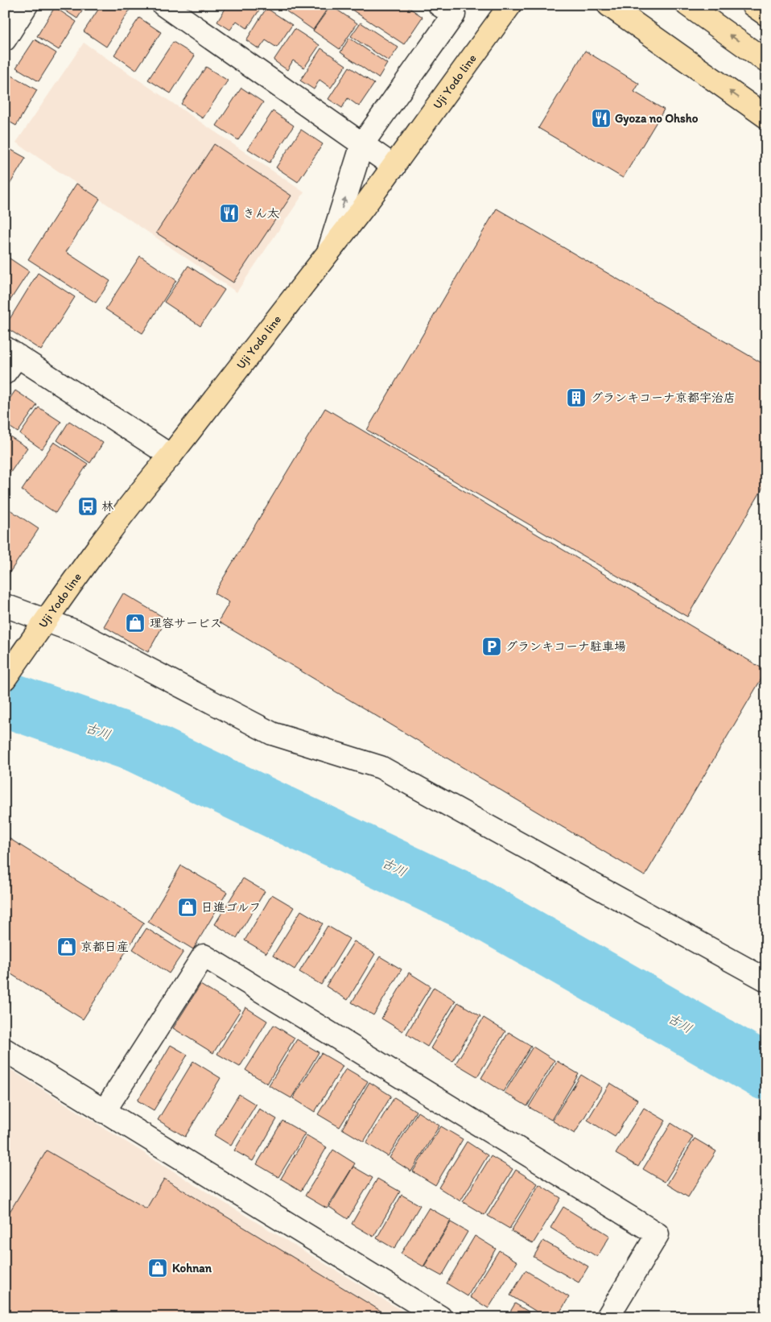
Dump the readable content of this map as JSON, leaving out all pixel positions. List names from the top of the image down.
{
  "streets": {
    "main road": ["Uji Yodo line"]
  },
  "water": ["古川"],
  "places": {
    "restaurant": ["Gyoza no Ohsho", "きん太"],
    "building": ["グランキコーナ京都宇治店"],
    "bus stop": ["林"],
    "shop": [
      "理容サービス",
      "日進ゴルフ",
      "京都日産",
      "Kohnan"
    ],
    "parking": ["グランキコーナ駐車場"]
  }
}
